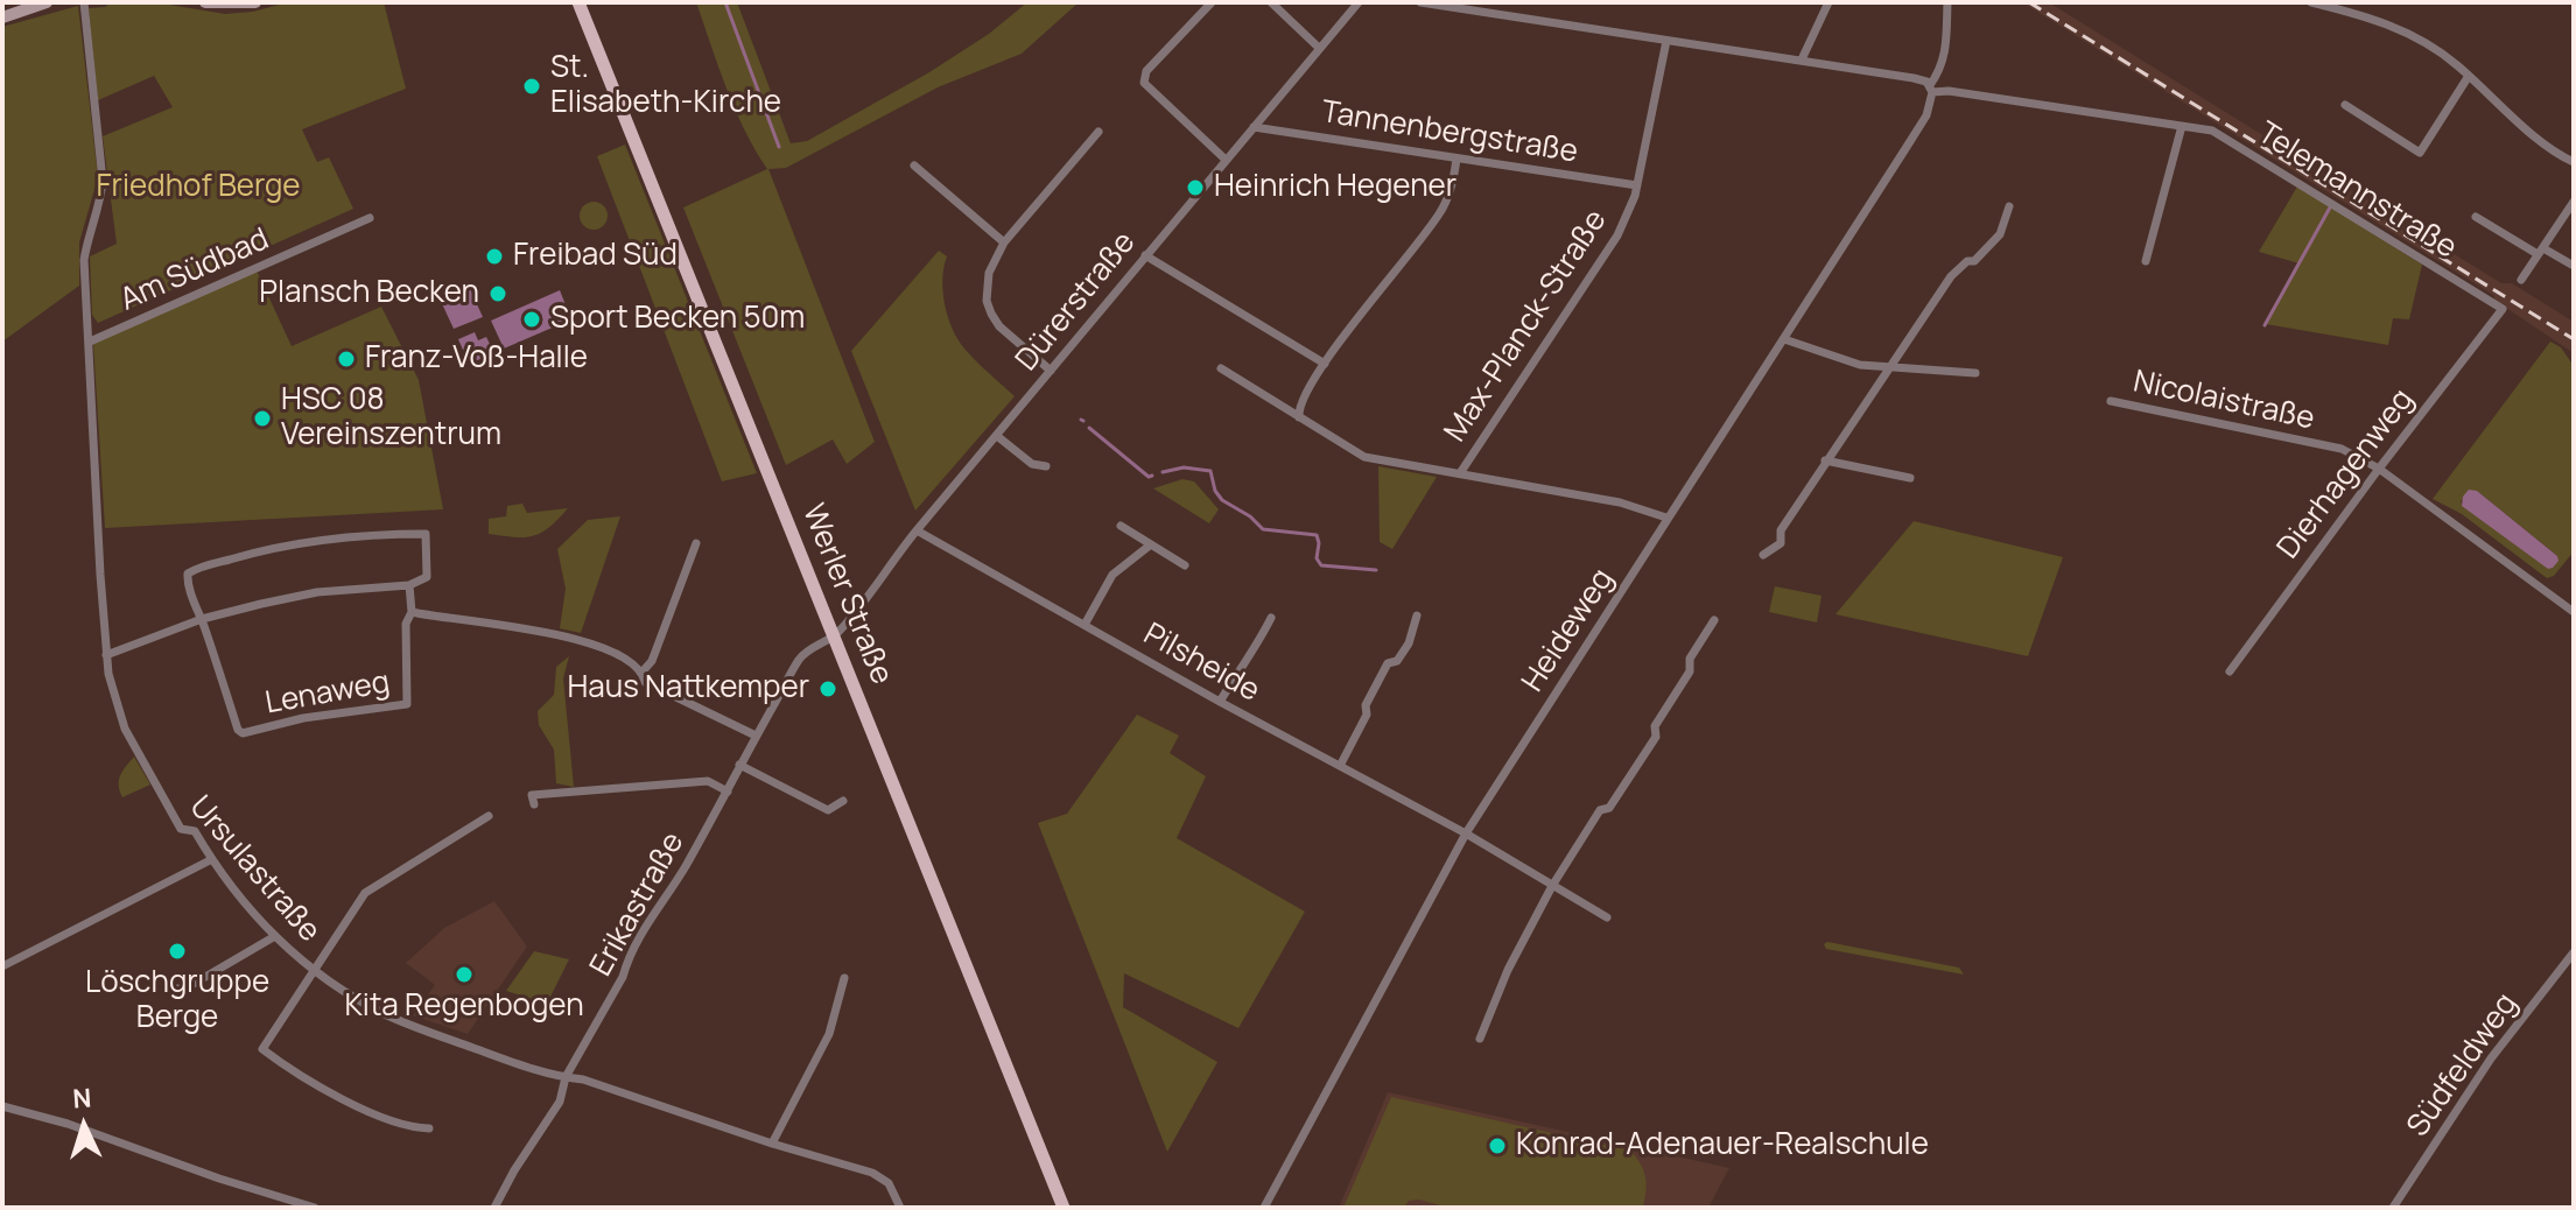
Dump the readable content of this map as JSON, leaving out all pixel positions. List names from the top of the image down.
{
  "streets": {
    "main road": ["Werler Straße"],
    "street": [
      "Tannenbergstraße",
      "Telemannstraße",
      "Am Südbad",
      "Dürerstraße",
      "Max-Planck-Straße",
      "Nicolaistraße",
      "Dierhagenweg",
      "Heideweg",
      "Pilsheide",
      "Lenaweg",
      "Ursulastraße",
      "Erikastraße",
      "Südfeldweg"
    ]
  },
  "crossings": [
    ["Tannenbergstraße", "Dürerstraße"],
    ["Tannenbergstraße", "Max-Planck-Straße"],
    ["Telemannstraße", "Max-Planck-Straße"],
    ["Telemannstraße", "Dierhagenweg"],
    ["Telemannstraße", "Heideweg"],
    ["Am Südbad", "Ursulastraße"],
    ["Dürerstraße", "Werler Straße"],
    ["Dürerstraße", "Pilsheide"],
    ["Dürerstraße", "Erikastraße"],
    ["Nicolaistraße", "Dierhagenweg"],
    ["Werler Straße", "Erikastraße"],
    ["Heideweg", "Pilsheide"],
    ["Ursulastraße", "Erikastraße"]
  ],
  "parks": ["Friedhof Berge"],
  "places": [
    "St. Elisabeth-Kirche",
    "Heinrich Hegener",
    "Freibad Süd",
    "Plansch Becken",
    "Sport Becken 50m",
    "Franz-Voß-Halle",
    "HSC 08 Vereinszentrum",
    "Haus Nattkemper",
    "Löschgruppe Berge",
    "Kita Regenbogen",
    "Konrad-Adenauer-Realschule"
  ],
  "north": "top"
}
